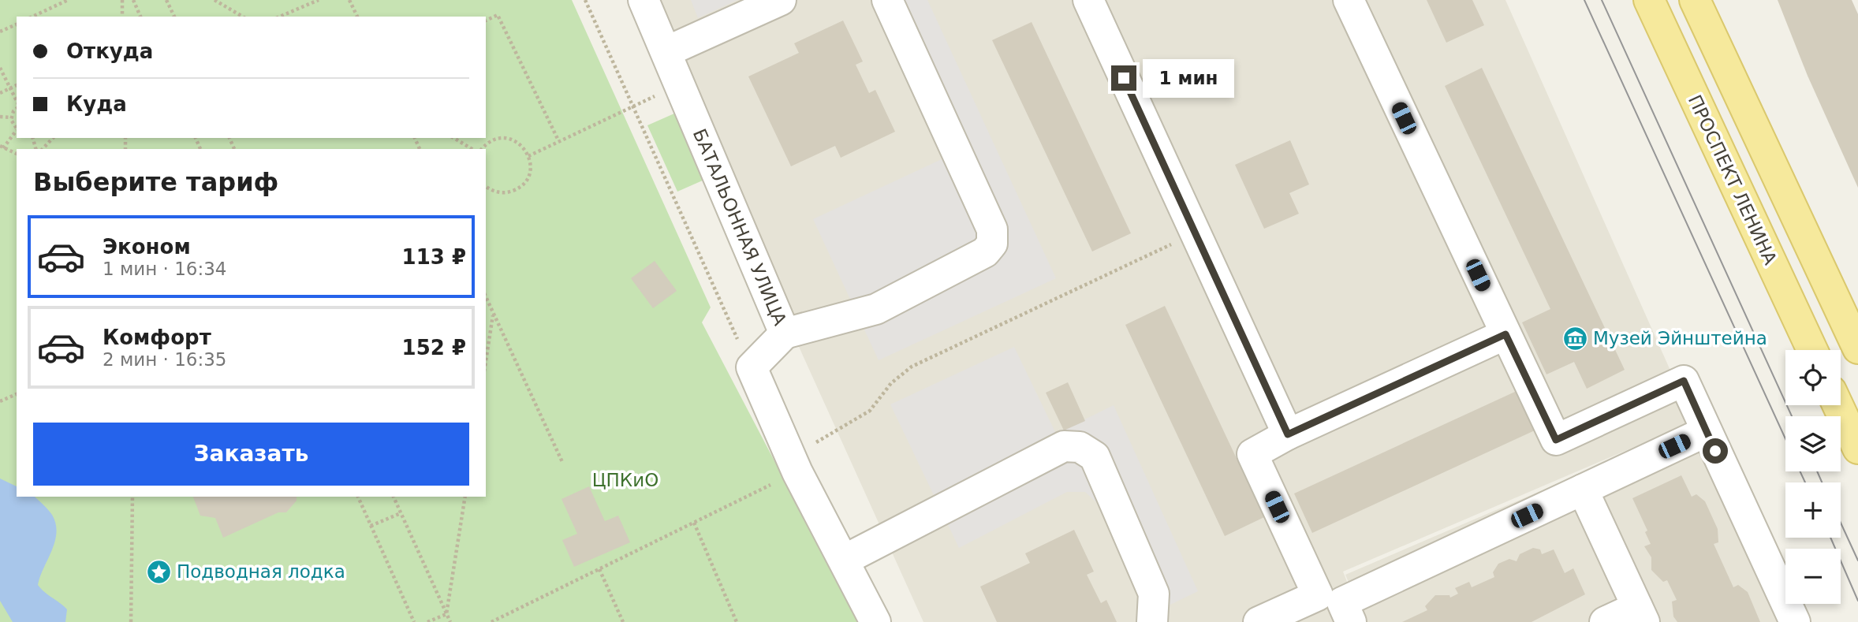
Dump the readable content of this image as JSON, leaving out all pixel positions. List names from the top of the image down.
{
  "streets": {
    "main road": ["ПРОСПЕКТ ЛЕНИНА"],
    "street": ["БАТАЛЬОННАЯ УЛИЦА"]
  },
  "parks": ["ЦПКиО"],
  "places": {
    "museum": ["Музей Эйнштейна"],
    "place": ["Подводная лодка"]
  },
  "page": {
    "banner": ["Откуда", "Куда"],
    "bubble": "1 мин",
    "heading": "Выберите тариф",
    "list": [
      {
        "name": "Эконом",
        "note": "1 мин · 16:34",
        "value": "113 ₽"
      },
      {
        "name": "Комфорт",
        "note": "2 мин · 16:35",
        "value": "152 ₽"
      }
    ],
    "map_buttons": ["+", "−"],
    "buttons": "Заказать"
  }
}
